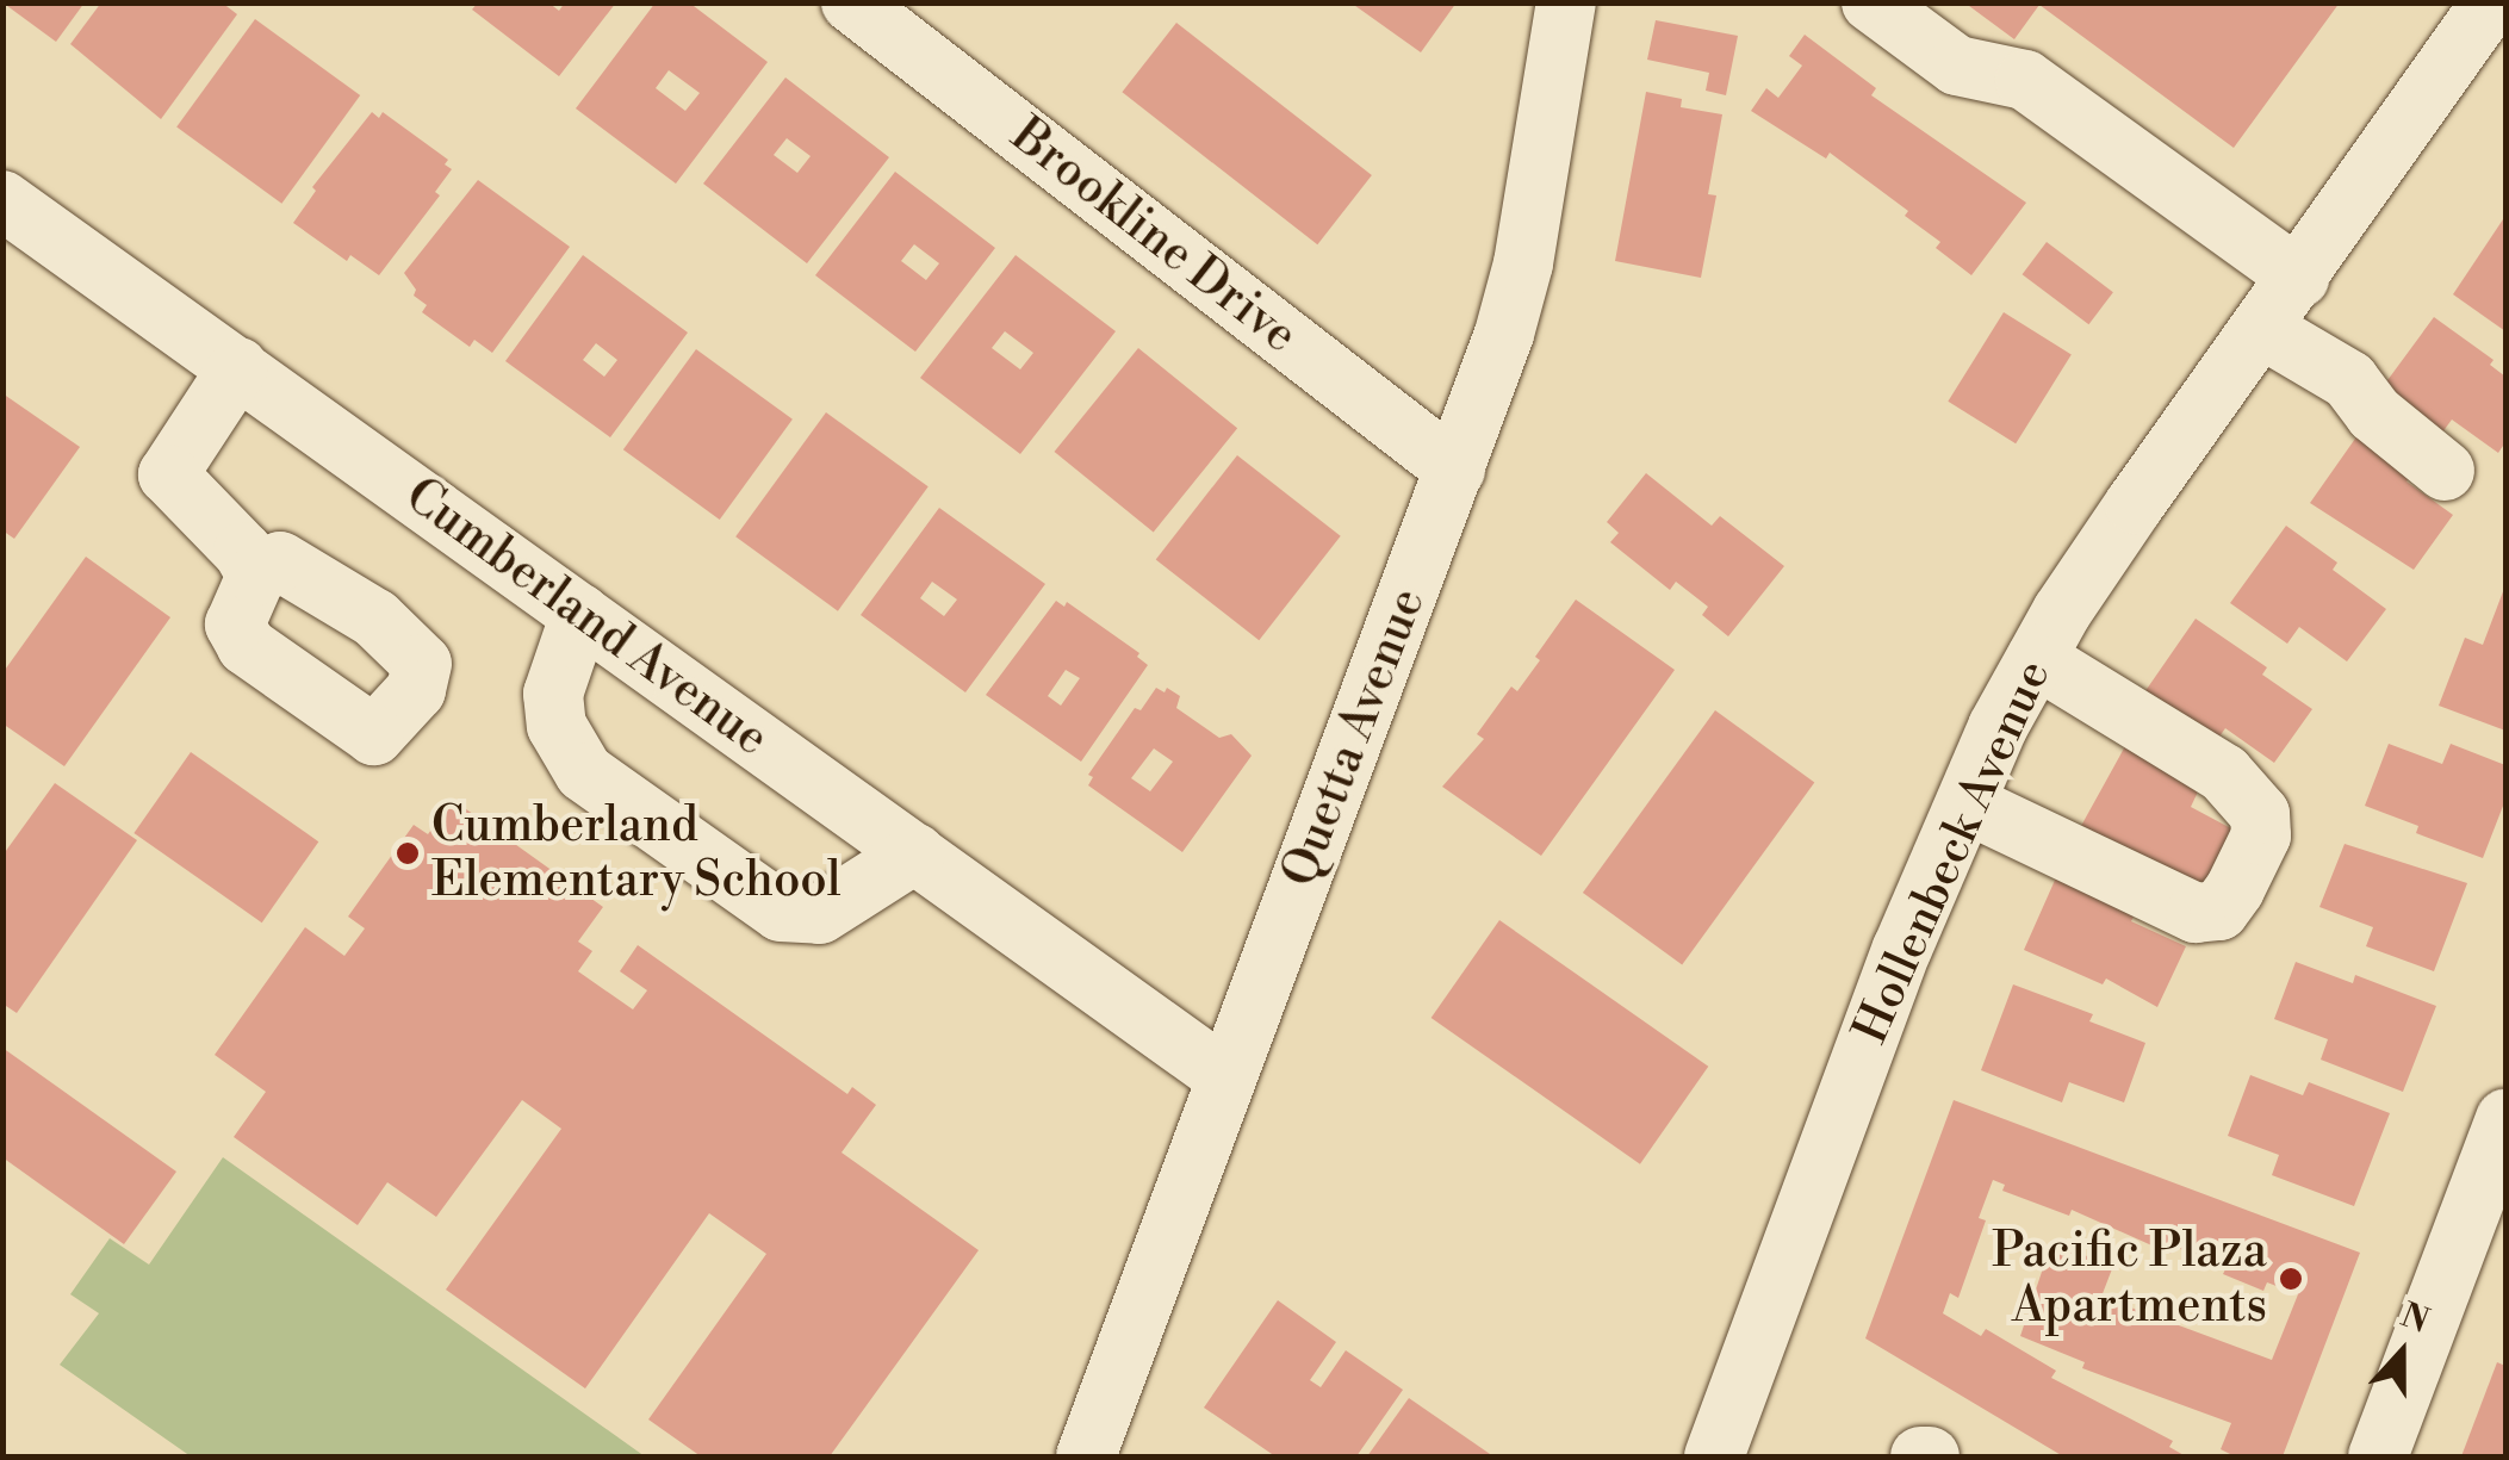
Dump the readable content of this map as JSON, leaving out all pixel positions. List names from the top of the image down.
{
  "streets": {
    "street": [
      "Brookline Drive",
      "Cumberland Avenue",
      "Quetta Avenue",
      "Hollenbeck Avenue"
    ]
  },
  "crossings": [
    ["Brookline Drive", "Quetta Avenue"],
    ["Cumberland Avenue", "Quetta Avenue"]
  ],
  "places": ["Cumberland Elementary School", "Pacific Plaza Apartments"],
  "north": "top"
}
